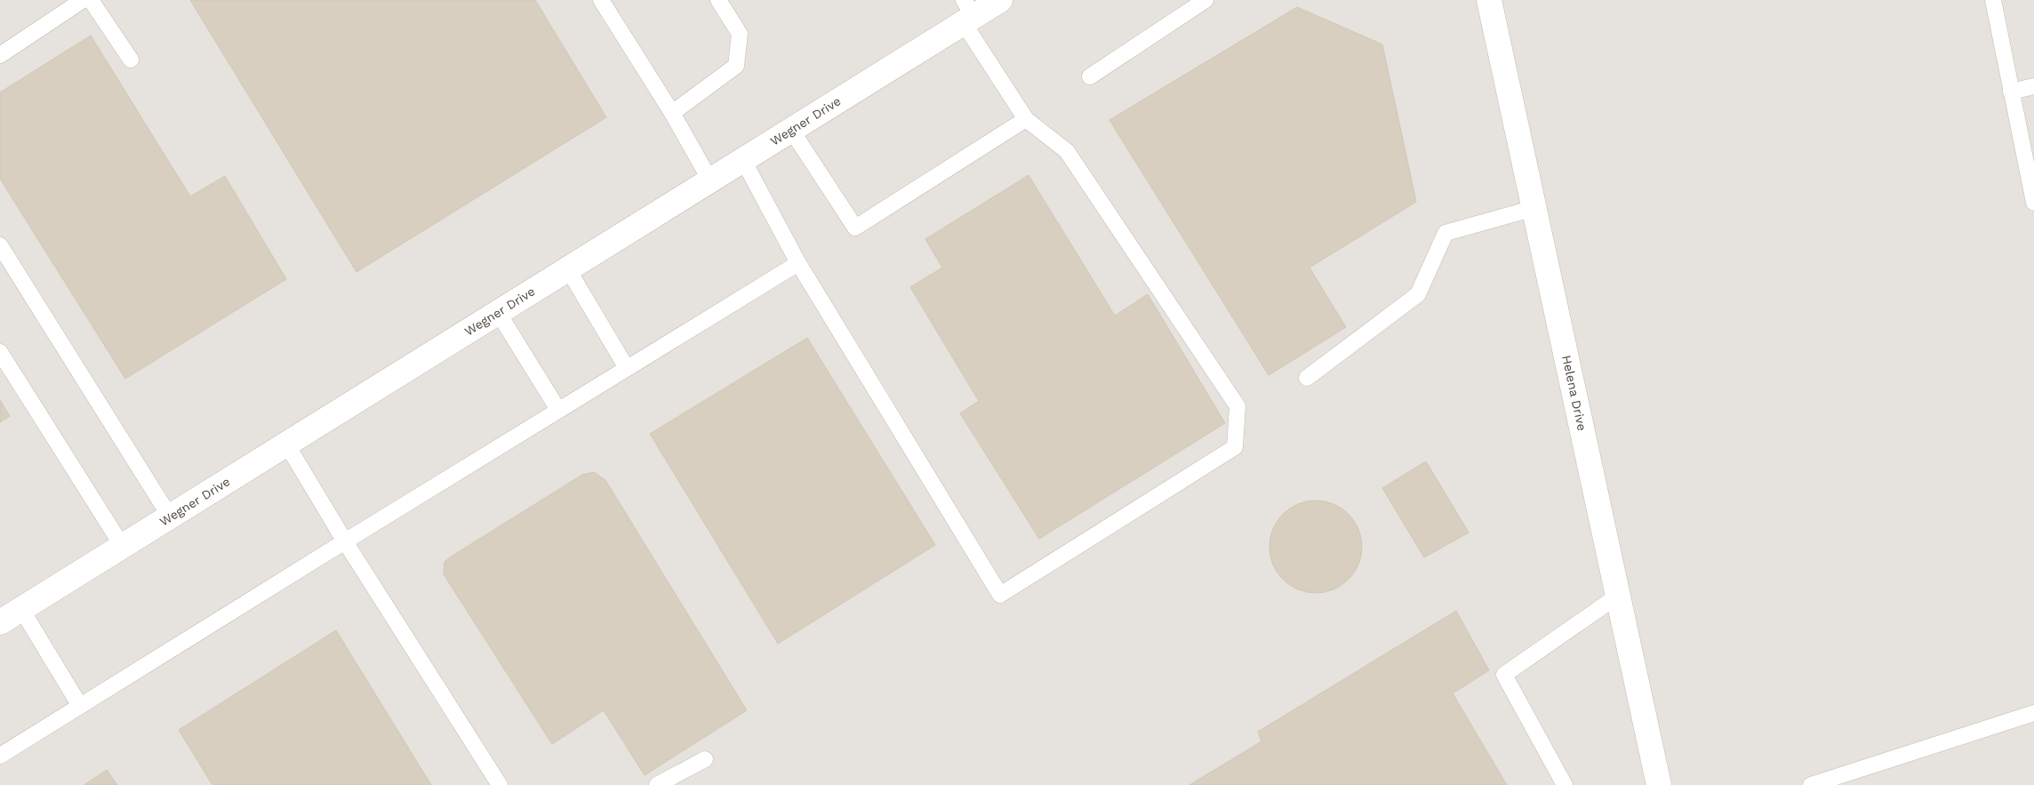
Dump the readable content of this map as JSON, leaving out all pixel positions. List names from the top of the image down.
{
  "streets": {
    "street": ["Wegner Drive", "Helena Drive"]
  }
}
